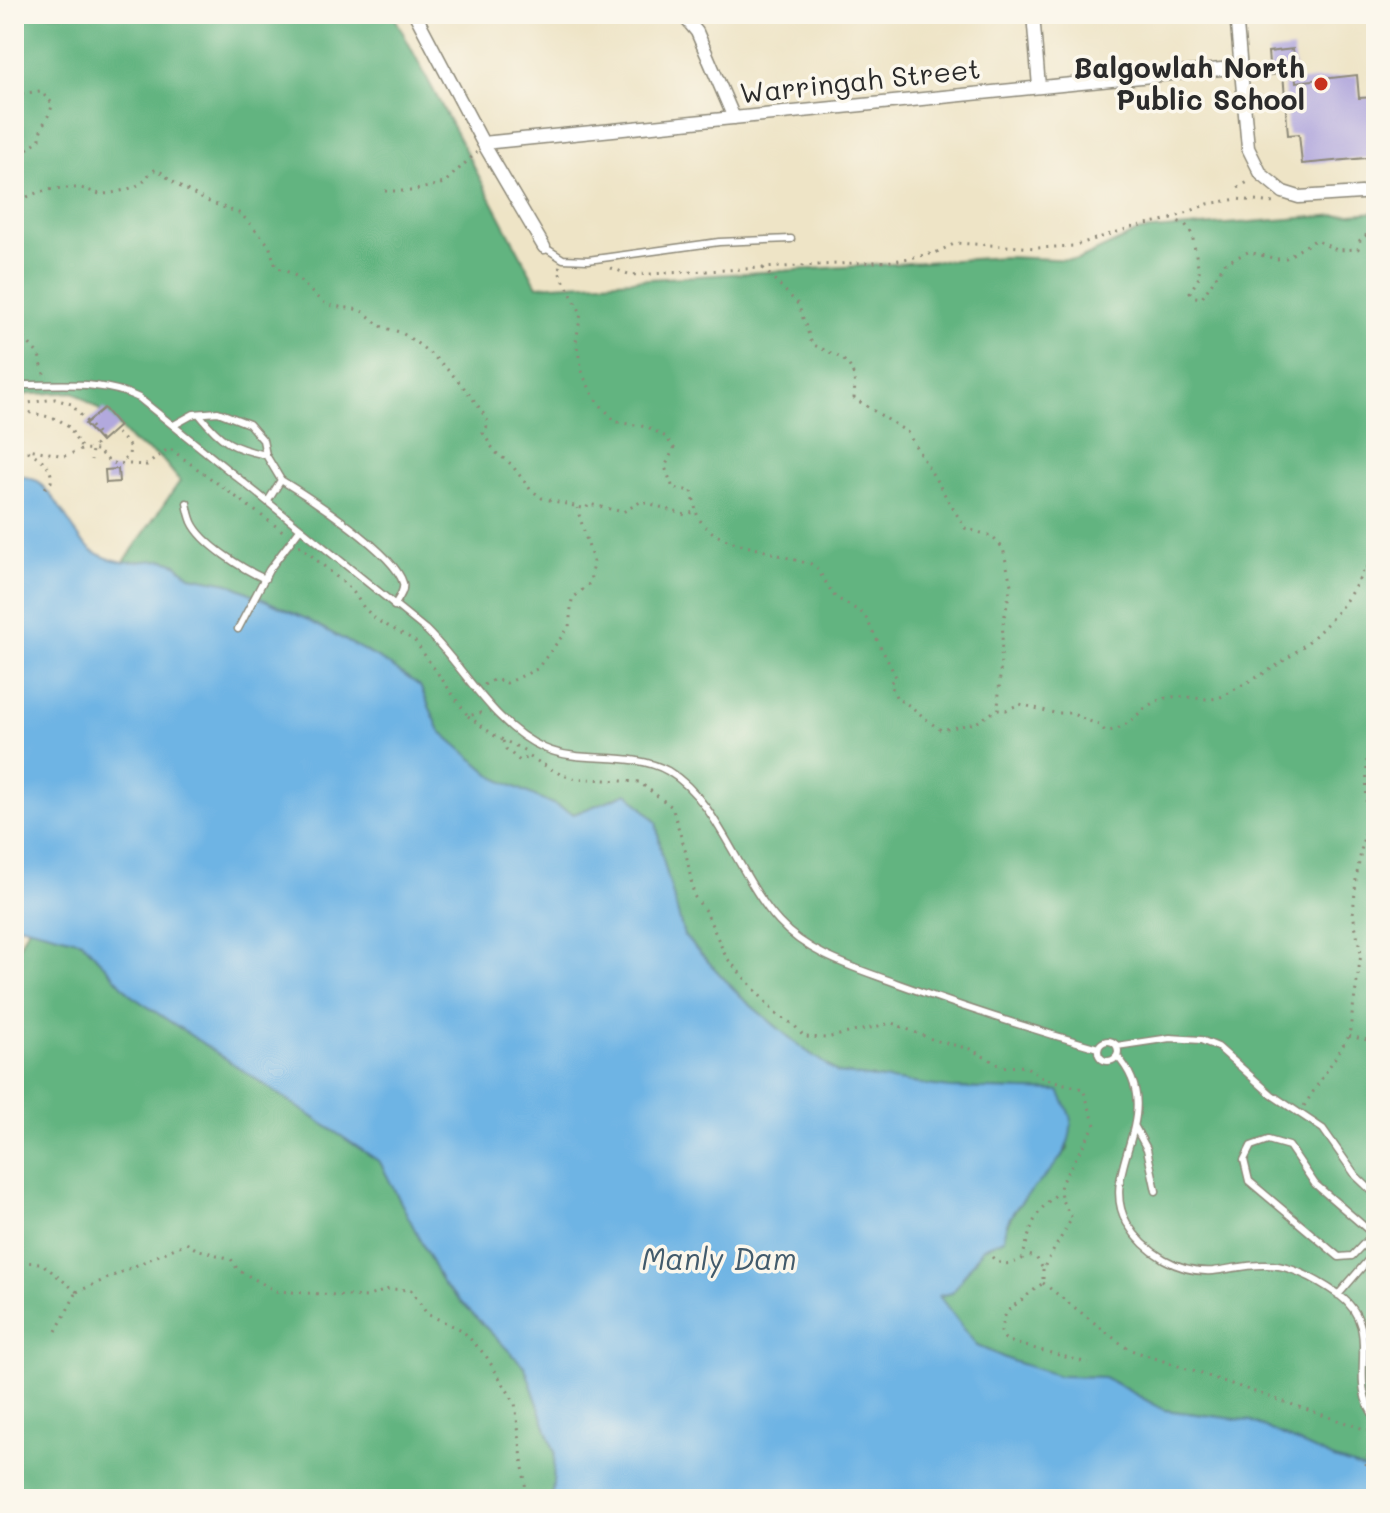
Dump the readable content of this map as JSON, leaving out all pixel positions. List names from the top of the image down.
{
  "streets": {
    "street": ["Warringah Street"]
  },
  "water": ["Manly Dam"],
  "places": ["Balgowlah North Public School"]
}
